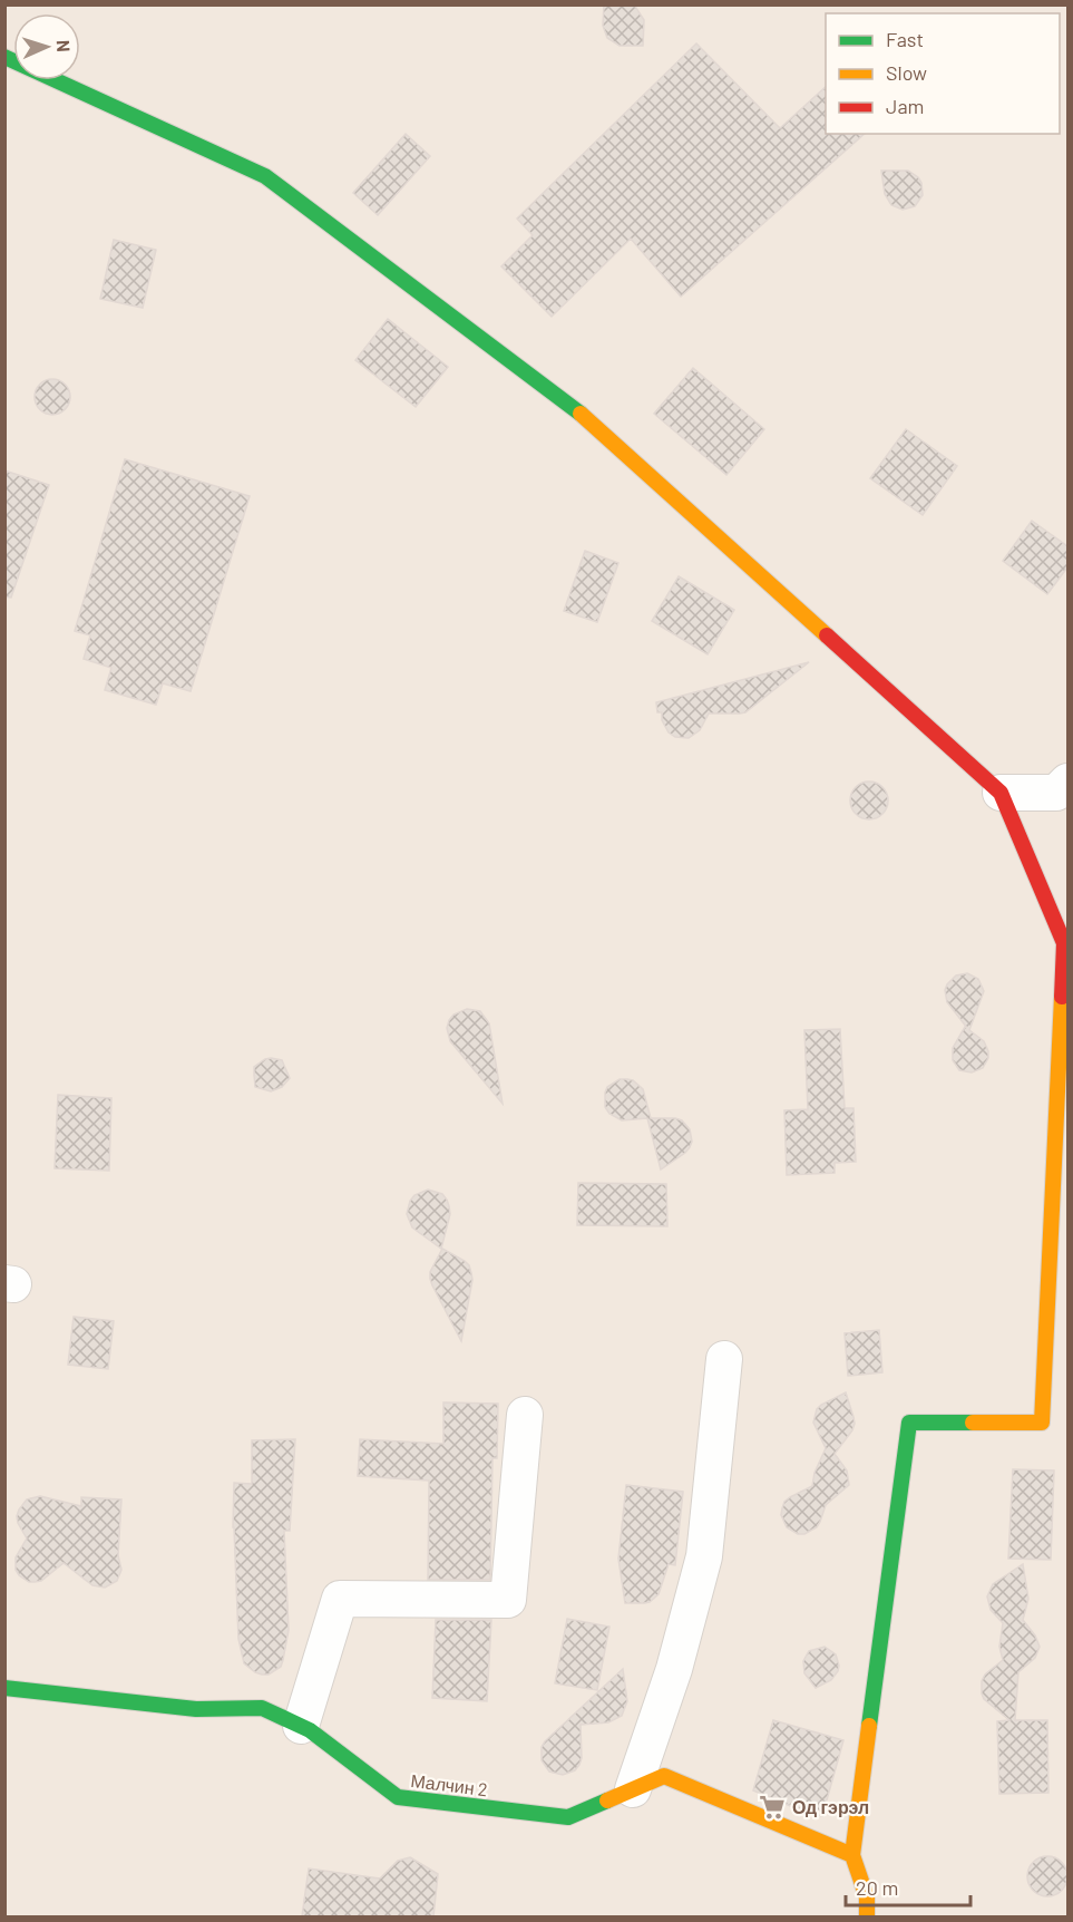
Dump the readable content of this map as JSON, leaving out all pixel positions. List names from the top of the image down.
{
  "streets": {
    "street": ["Малчин 2"]
  },
  "places": {
    "supermarket": ["Од гэрэл"]
  },
  "legend": ["Fast", "Slow", "Jam"],
  "scale_bar": "20 m",
  "north": "right"
}
